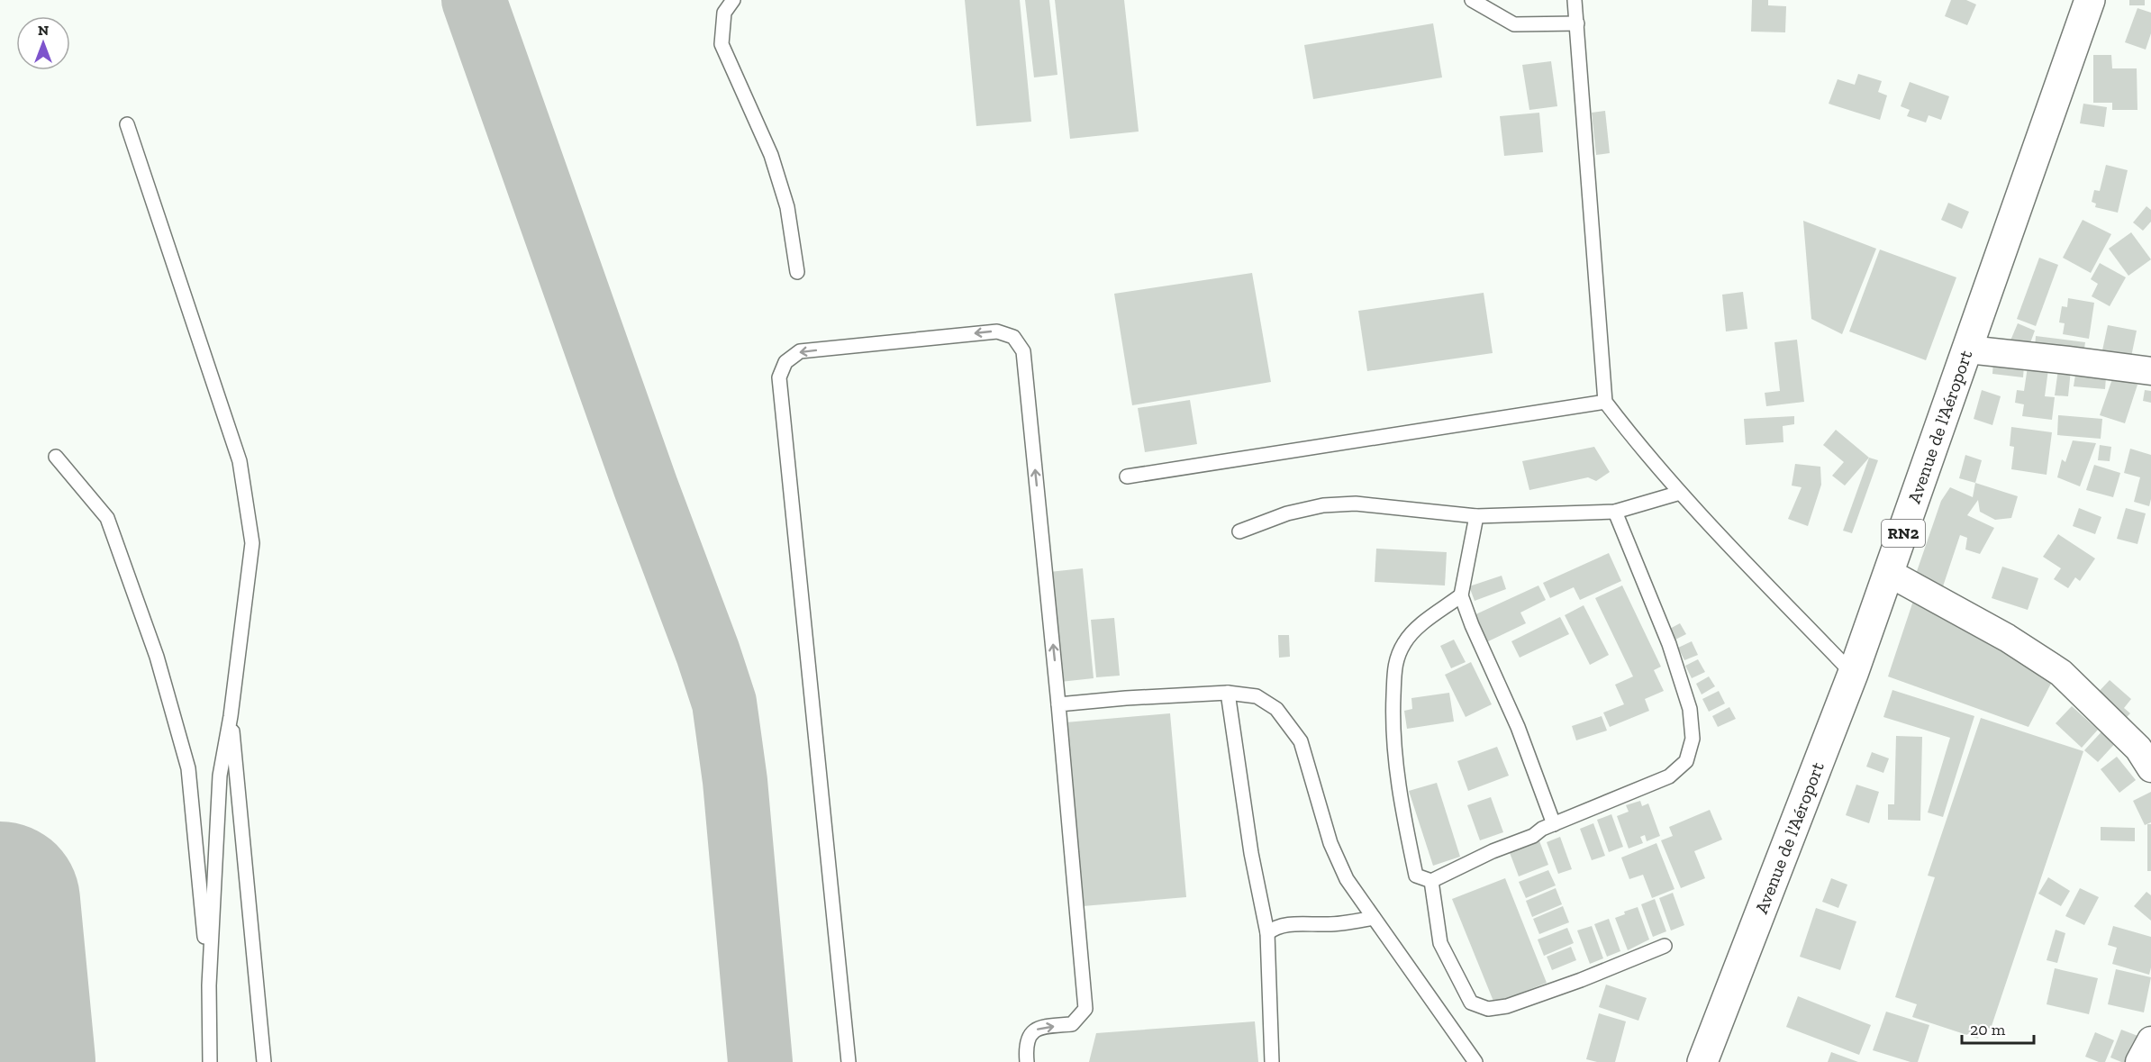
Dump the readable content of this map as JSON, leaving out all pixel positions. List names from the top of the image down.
{
  "streets": {
    "highway": ["Avenue de l'Aéroport", "RN2"]
  },
  "scale_bar": "20 m",
  "north": "top"
}
